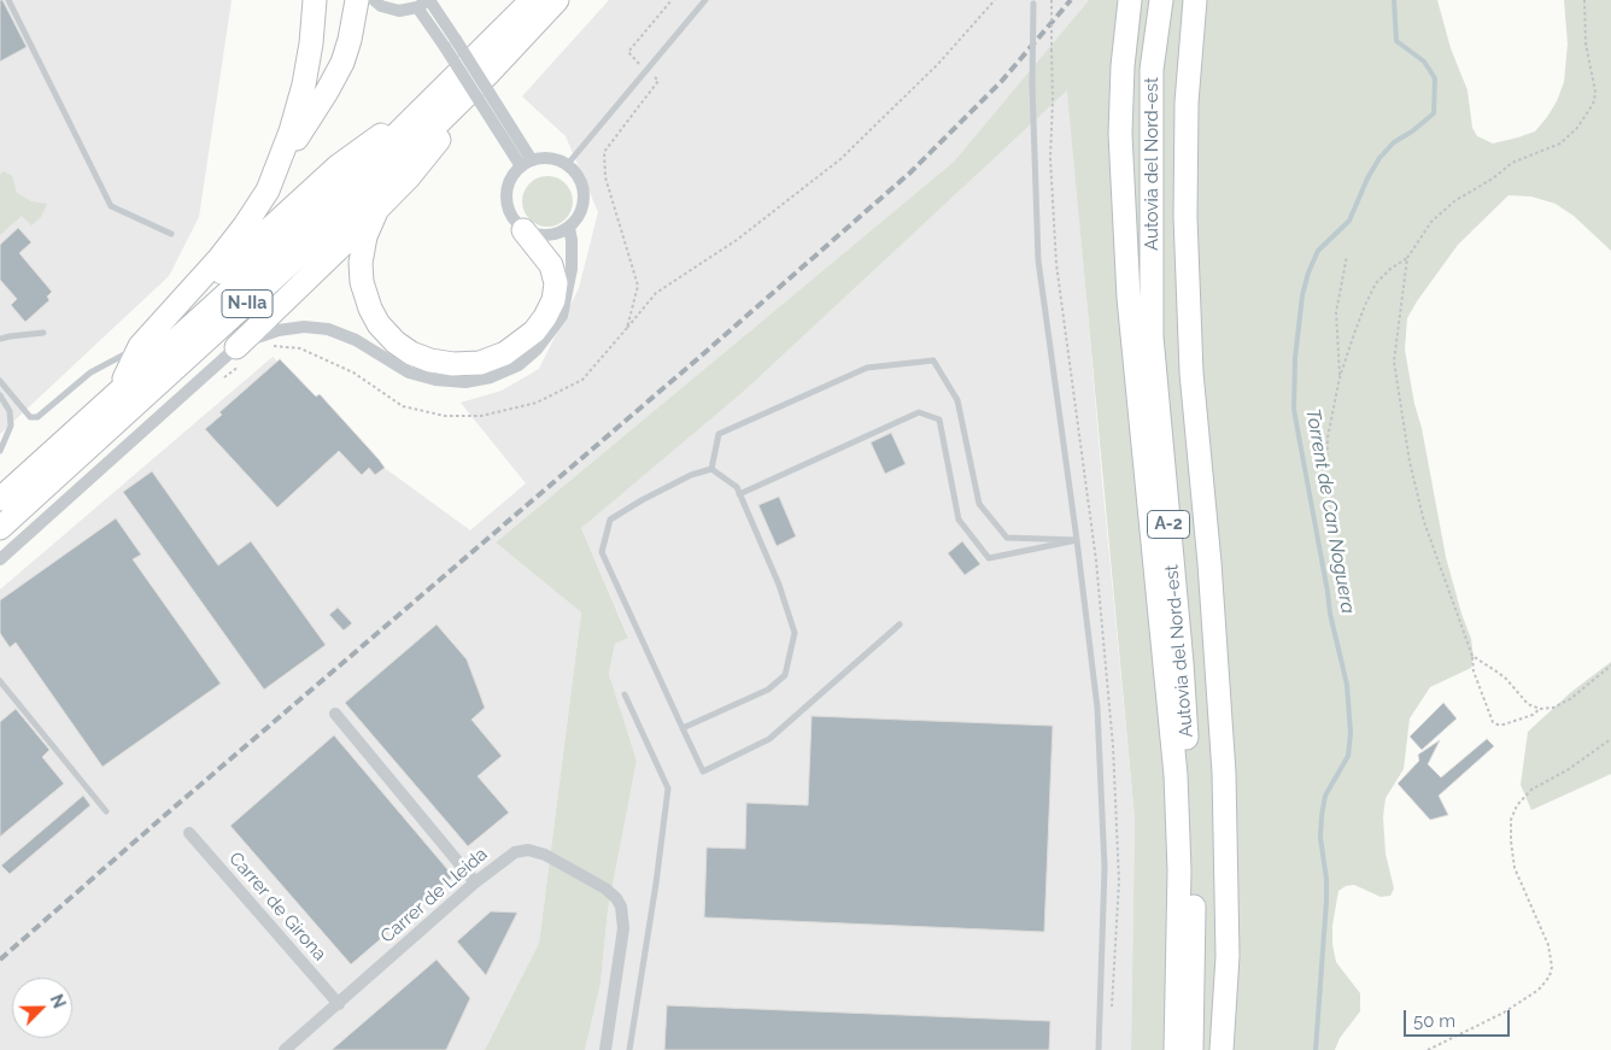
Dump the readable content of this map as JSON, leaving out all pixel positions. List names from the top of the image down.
{
  "streets": {
    "highway": ["Autovia del Nord-est", "N-IIa", "A-2"],
    "street": ["Carrer de Lleida", "Carrer de Girona"]
  },
  "crossings": [
    ["Carrer de Lleida", "Carrer de Girona"]
  ],
  "water": ["Torrent de Can Noguera"],
  "scale_bar": "50 m",
  "north": "top right"
}
